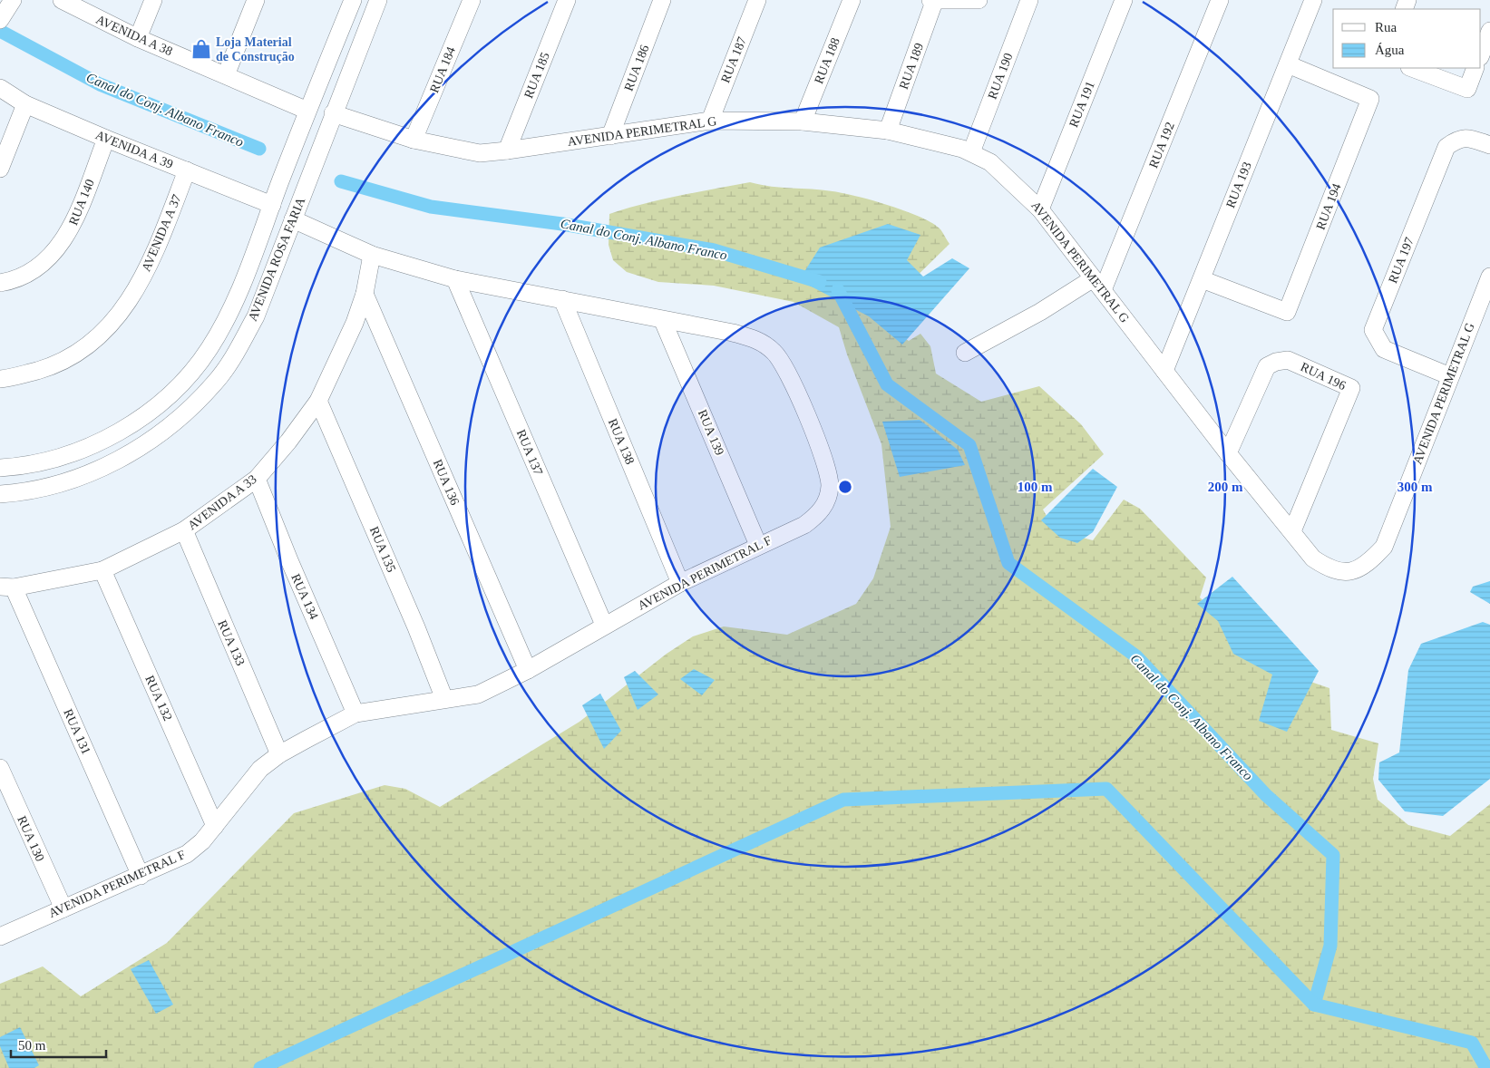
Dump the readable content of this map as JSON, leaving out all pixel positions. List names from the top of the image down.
{
  "streets": {
    "street": [
      "AVENIDA A 38",
      "RUA 187",
      "RUA 188",
      "RUA 189",
      "RUA 186",
      "RUA 184",
      "RUA 185",
      "RUA 190",
      "RUA 191",
      "AVENIDA PERIMETRAL G",
      "RUA 192",
      "AVENIDA A 39",
      "RUA 193",
      "RUA 140",
      "RUA 194",
      "AVENIDA A 37",
      "AVENIDA ROSA FARIA",
      "RUA 197",
      "RUA 196",
      "RUA 139",
      "RUA 138",
      "RUA 137",
      "RUA 136",
      "AVENIDA A 33",
      "RUA 135",
      "AVENIDA PERIMETRAL F",
      "RUA 134",
      "RUA 133",
      "RUA 132",
      "RUA 131",
      "RUA 130"
    ]
  },
  "crossings": [
    ["AVENIDA A 38", "AVENIDA ROSA FARIA"],
    ["RUA 187", "AVENIDA PERIMETRAL G"],
    ["RUA 188", "AVENIDA PERIMETRAL G"],
    ["RUA 189", "AVENIDA PERIMETRAL G"],
    ["RUA 186", "AVENIDA PERIMETRAL G"],
    ["RUA 184", "AVENIDA PERIMETRAL G"],
    ["RUA 185", "AVENIDA PERIMETRAL G"],
    ["RUA 190", "AVENIDA PERIMETRAL G"],
    ["RUA 191", "AVENIDA PERIMETRAL G"],
    ["AVENIDA PERIMETRAL G", "RUA 192"],
    ["AVENIDA PERIMETRAL G", "RUA 193"],
    ["AVENIDA PERIMETRAL G", "AVENIDA ROSA FARIA"],
    ["AVENIDA PERIMETRAL G", "RUA 197"],
    ["AVENIDA PERIMETRAL G", "RUA 196"],
    ["AVENIDA A 39", "RUA 140"],
    ["AVENIDA A 39", "AVENIDA A 37"],
    ["AVENIDA A 39", "AVENIDA ROSA FARIA"],
    ["RUA 193", "RUA 194"],
    ["AVENIDA ROSA FARIA", "AVENIDA PERIMETRAL F"],
    ["RUA 139", "AVENIDA PERIMETRAL F"],
    ["RUA 138", "AVENIDA PERIMETRAL F"],
    ["RUA 137", "AVENIDA PERIMETRAL F"],
    ["RUA 136", "AVENIDA A 33"],
    ["RUA 136", "AVENIDA PERIMETRAL F"],
    ["AVENIDA A 33", "RUA 135"],
    ["AVENIDA A 33", "AVENIDA PERIMETRAL F"],
    ["AVENIDA A 33", "RUA 134"],
    ["AVENIDA A 33", "RUA 133"],
    ["AVENIDA A 33", "RUA 132"],
    ["AVENIDA A 33", "RUA 131"],
    ["RUA 135", "AVENIDA PERIMETRAL F"],
    ["AVENIDA PERIMETRAL F", "RUA 134"],
    ["AVENIDA PERIMETRAL F", "RUA 133"],
    ["AVENIDA PERIMETRAL F", "RUA 132"],
    ["AVENIDA PERIMETRAL F", "RUA 131"],
    ["AVENIDA PERIMETRAL F", "RUA 130"]
  ],
  "water": ["Canal do Conj. Albano Franco"],
  "places": {
    "shop": ["Loja Material de Construção"]
  },
  "legend": ["Rua", "Água"],
  "scale_bar": "50 m",
  "rings": ["100 m", "200 m", "300 m"]
}
